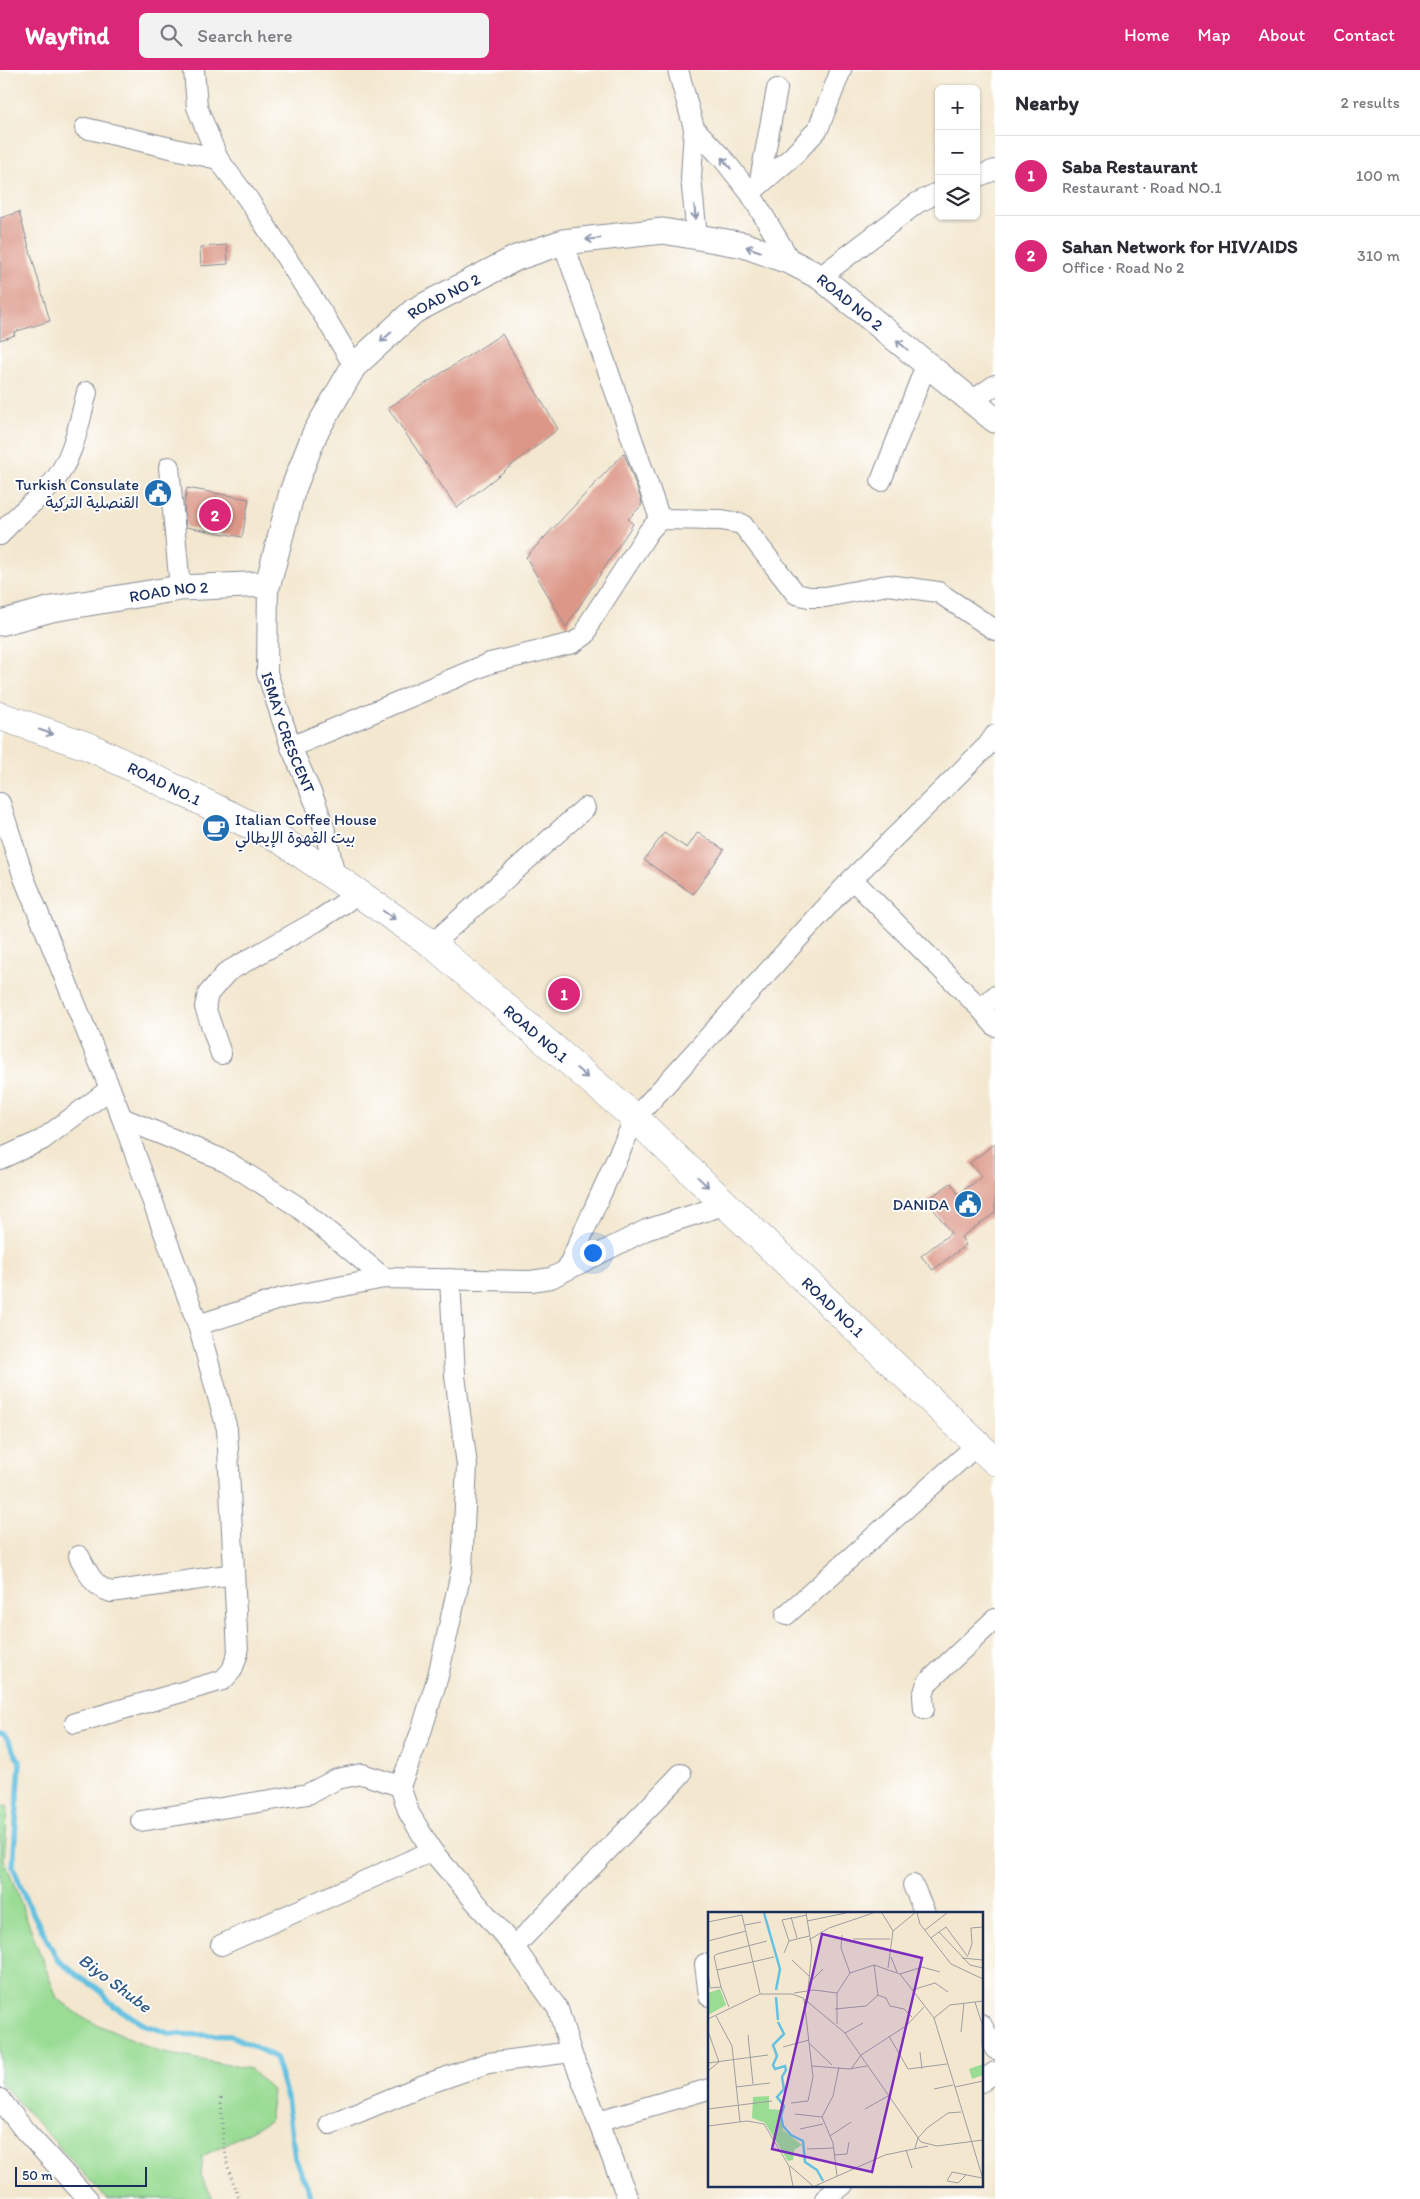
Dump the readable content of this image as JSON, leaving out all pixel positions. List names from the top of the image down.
{
  "streets": {
    "highway": ["ROAD NO.1"],
    "main road": ["ROAD NO 2"],
    "street": ["ISMAY CRESCENT"]
  },
  "crossings": [
    ["ROAD NO 2", "ISMAY CRESCENT"],
    ["ISMAY CRESCENT", "ROAD NO.1"]
  ],
  "one_way": ["ROAD NO 2", "ROAD NO.1"],
  "water": ["Biyo Shube"],
  "places": {
    "public building": ["Turkish Consulate القنصلية التركية", "DANIDA"],
    "cafe": ["Italian Coffee House بيت القهوة الإيطالي"]
  },
  "scale_bar": "50 m",
  "page": {
    "header": "Wayfind",
    "search": "Search here",
    "nav": [
      "Home",
      "Map",
      "About",
      "Contact"
    ],
    "heading": ["Nearby", "2 results"],
    "map_buttons": ["+", "−"],
    "list": [
      {
        "mark": "1",
        "name": "Saba Restaurant",
        "note": "Restaurant · Road NO.1",
        "value": "100 m"
      },
      {
        "mark": "2",
        "name": "Sahan Network for HIV/AIDS",
        "note": "Office · Road No 2",
        "value": "310 m"
      }
    ],
    "pins": ["2", "1"],
    "scale": "50 m"
  }
}
